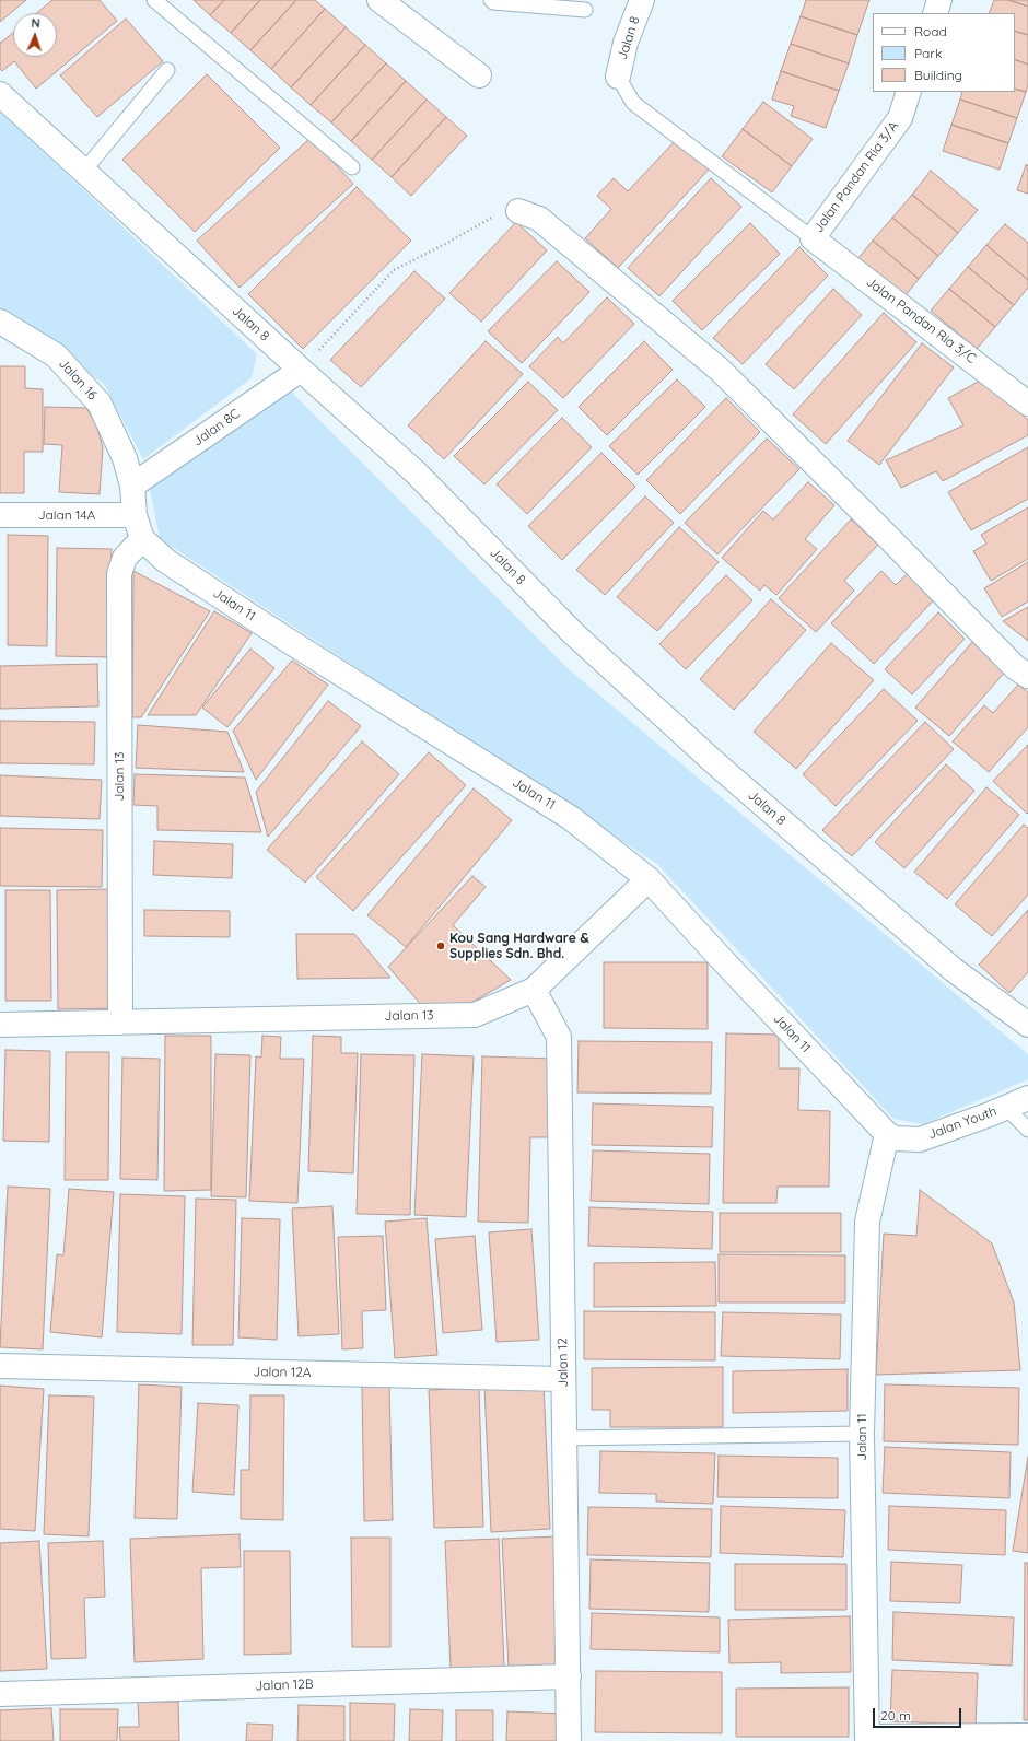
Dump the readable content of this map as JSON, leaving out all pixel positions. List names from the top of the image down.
{
  "streets": {
    "street": [
      "Jalan 8",
      "Jalan Pandan Ria 3/A",
      "Jalan Pandan Ria 3/C",
      "Jalan 16",
      "Jalan 8C",
      "Jalan 14A",
      "Jalan 11",
      "Jalan 13",
      "Jalan Youth",
      "Jalan 12",
      "Jalan 12A",
      "Jalan 12B"
    ]
  },
  "crossings": [
    ["Jalan 8", "Jalan 8C"],
    ["Jalan Pandan Ria 3/A", "Jalan Pandan Ria 3/C"],
    ["Jalan 16", "Jalan 8C"],
    ["Jalan 16", "Jalan 14A"],
    ["Jalan 11", "Jalan 13"],
    ["Jalan 11", "Jalan Youth"],
    ["Jalan 13", "Jalan 12"],
    ["Jalan 12", "Jalan 12A"],
    ["Jalan 12", "Jalan 12B"]
  ],
  "places": ["Kou Sang Hardware & Supplies Sdn. Bhd."],
  "legend": ["Road", "Park", "Building"],
  "scale_bar": "20 m",
  "north": "top"
}
